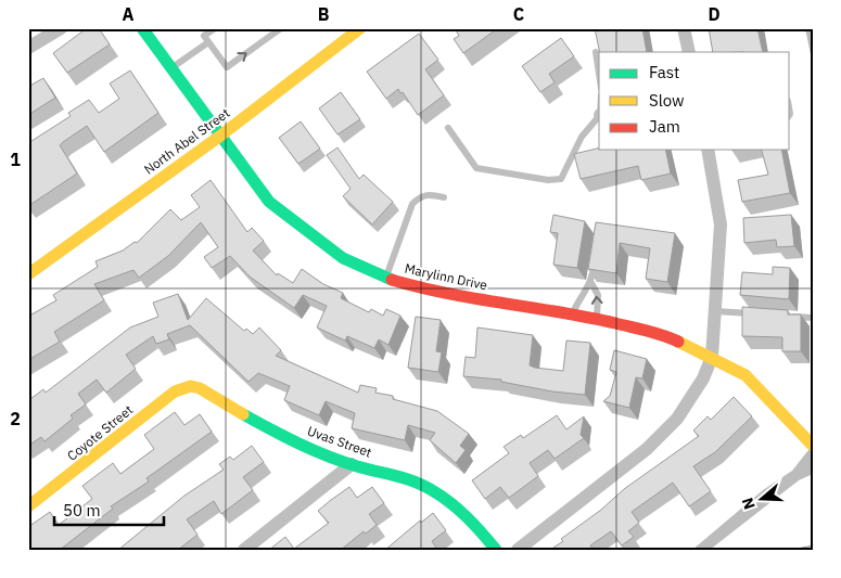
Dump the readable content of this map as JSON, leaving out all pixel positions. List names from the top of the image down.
{
  "streets": {
    "street": [
      "North Abel Street",
      "Marylinn Drive",
      "Coyote Street",
      "Uvas Street"
    ]
  },
  "crossings": [
    ["North Abel Street", "Marylinn Drive"],
    ["Coyote Street", "Uvas Street"]
  ],
  "legend": ["Fast", "Slow", "Jam"],
  "scale_bar": "50 m",
  "north": "left",
  "grid": {
    "columns": [
      "A",
      "B",
      "C",
      "D"
    ],
    "rows": ["1", "2"]
  }
}
